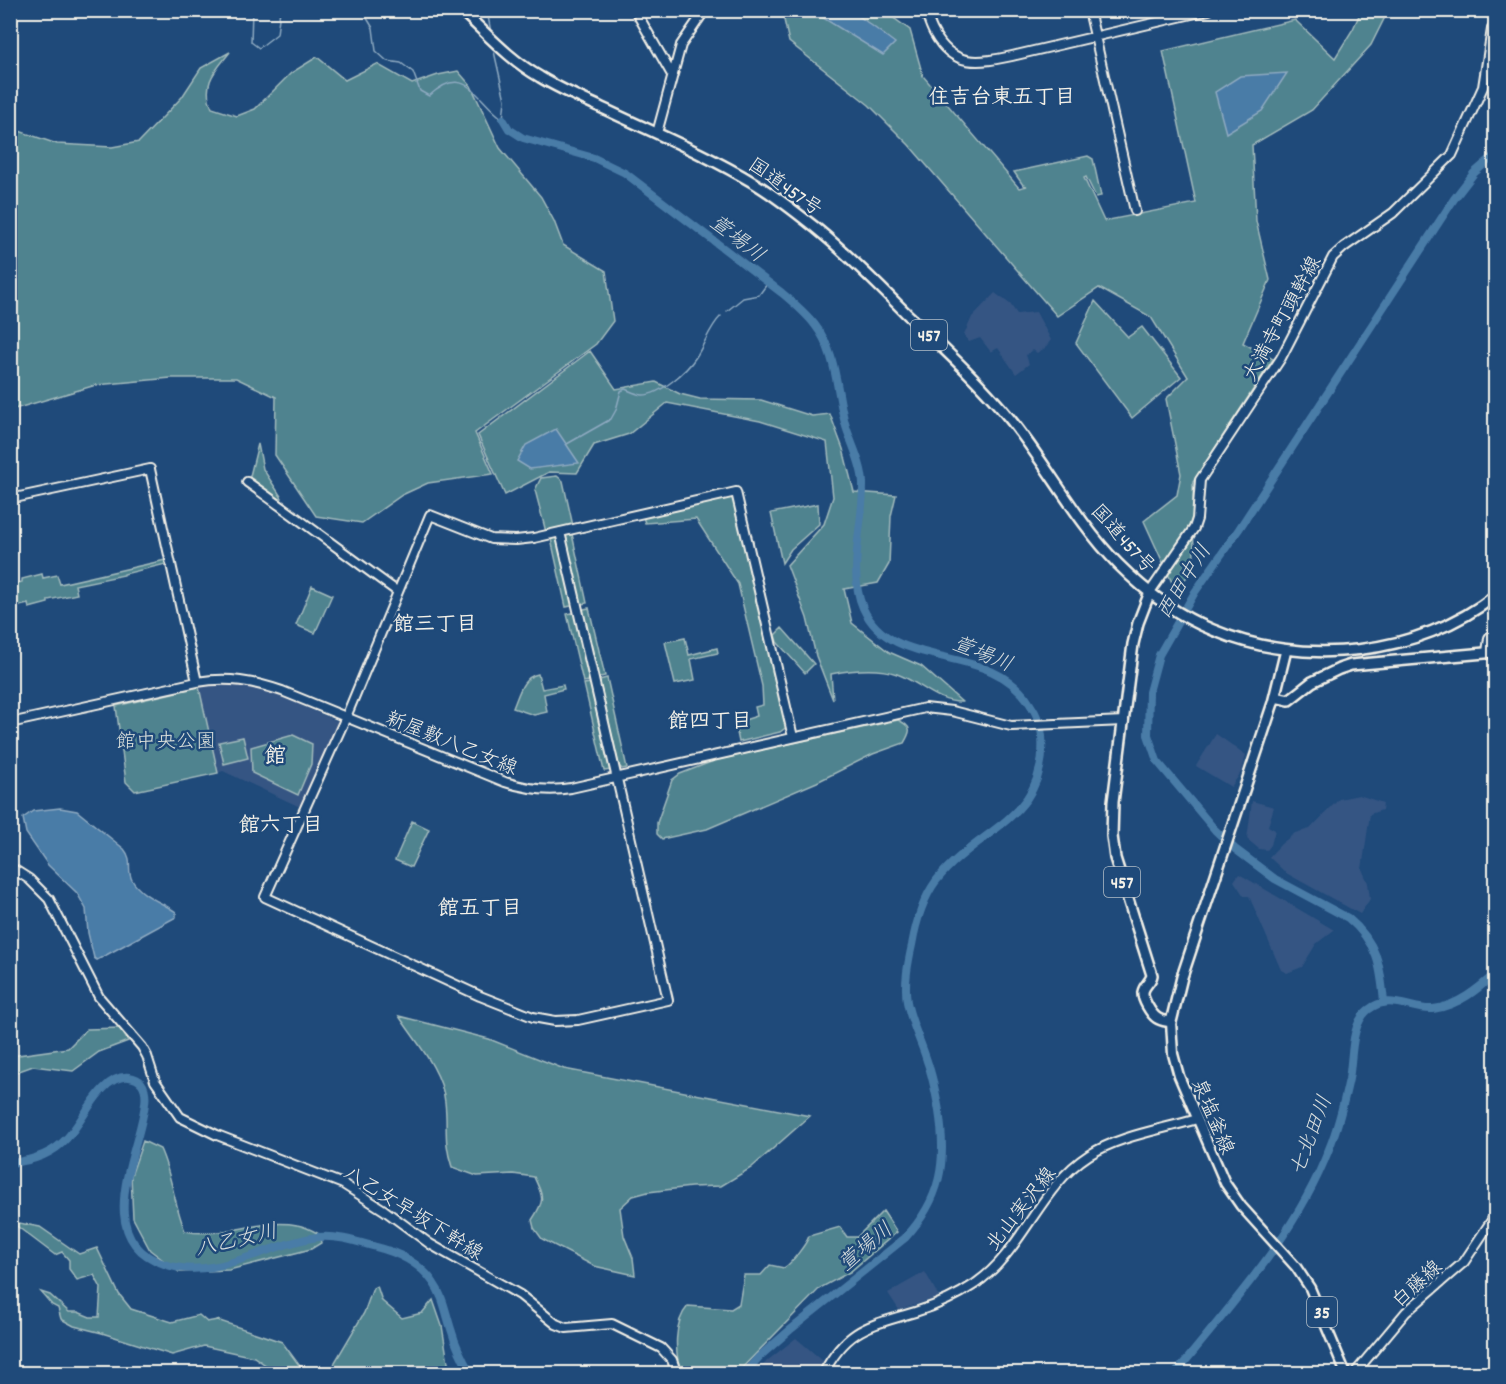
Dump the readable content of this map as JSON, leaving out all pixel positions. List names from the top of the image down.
{
  "streets": {
    "highway": ["国道457号", "457"],
    "main road": ["泉塩釜線", "35"],
    "street": [
      "大満寺町頭幹線",
      "新屋敷八乙女線",
      "北山実沢線",
      "八乙女早坂下幹線",
      "白藤線"
    ]
  },
  "crossings": [
    ["国道457号", "大満寺町頭幹線"],
    ["国道457号", "457"],
    ["国道457号", "新屋敷八乙女線"],
    ["国道457号", "泉塩釜線"],
    ["大満寺町頭幹線", "457"],
    ["泉塩釜線", "北山実沢線"]
  ],
  "districts": [
    "住吉台東五丁目",
    "館三丁目",
    "館四丁目",
    "館",
    "館六丁目",
    "館五丁目"
  ],
  "water": [
    "萱場川",
    "西田中川",
    "七北田川",
    "八乙女川"
  ],
  "parks": ["館中央公園"]
}
